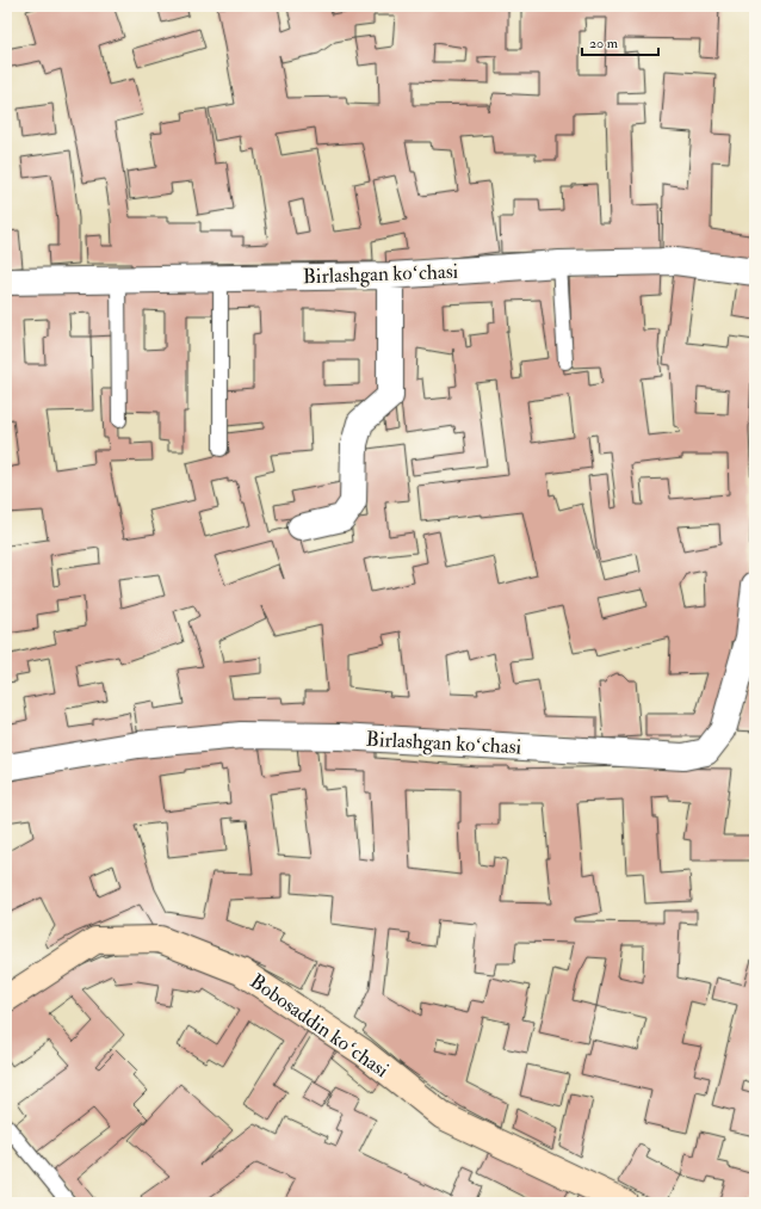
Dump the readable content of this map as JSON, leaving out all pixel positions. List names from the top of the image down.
{
  "streets": {
    "street": ["Birlashgan koʻchasi", "Bobosaddin koʻchasi"]
  },
  "scale_bar": "20 m"
}
